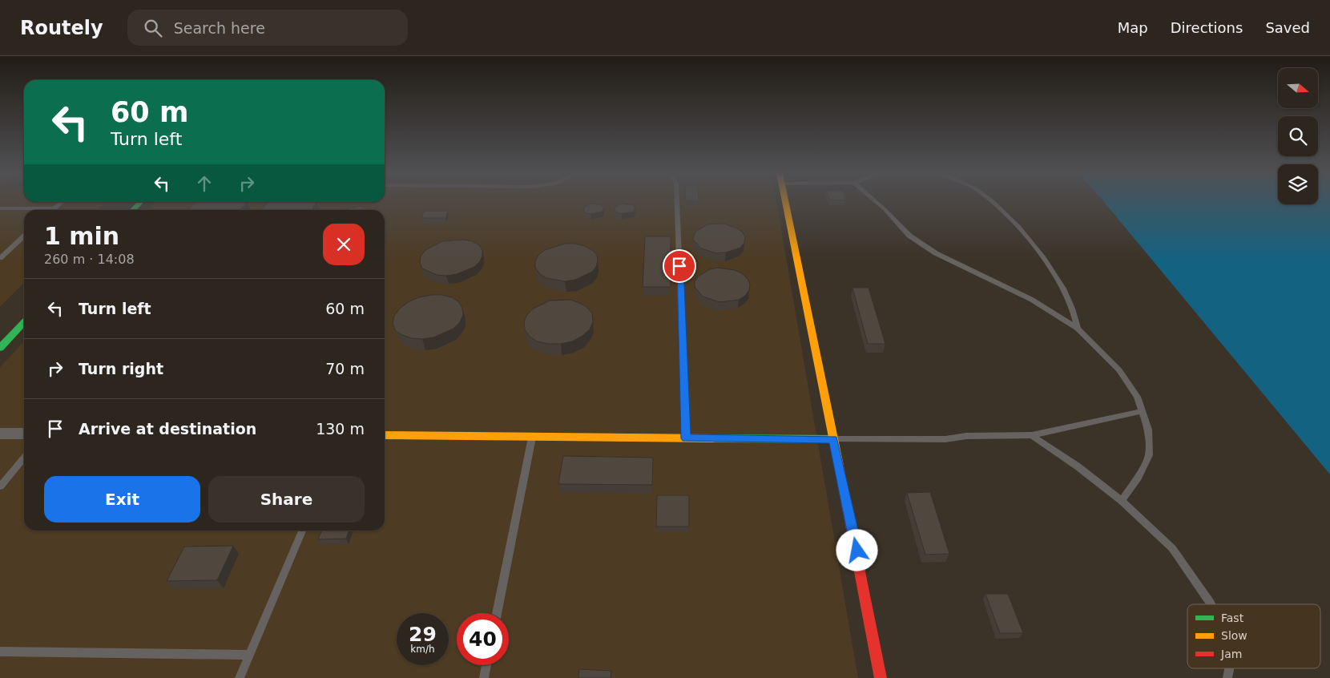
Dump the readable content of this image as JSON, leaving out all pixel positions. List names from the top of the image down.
{
  "legend": ["Fast", "Slow", "Jam"],
  "north": "right",
  "page": {
    "header": "Routely",
    "search": "Search here",
    "nav": ["Map", "Directions", "Saved"],
    "turn": ["60 m", "Turn left"],
    "heading": ["1 min", "260 m · 14:08"],
    "list": [
      {
        "name": "Turn left",
        "value": "60 m"
      },
      {
        "name": "Turn right",
        "value": "70 m"
      },
      {
        "name": "Arrive at destination",
        "value": "130 m"
      }
    ],
    "buttons": ["Exit", "Share"],
    "speed": "29 km/h",
    "limit": "40"
  }
}
